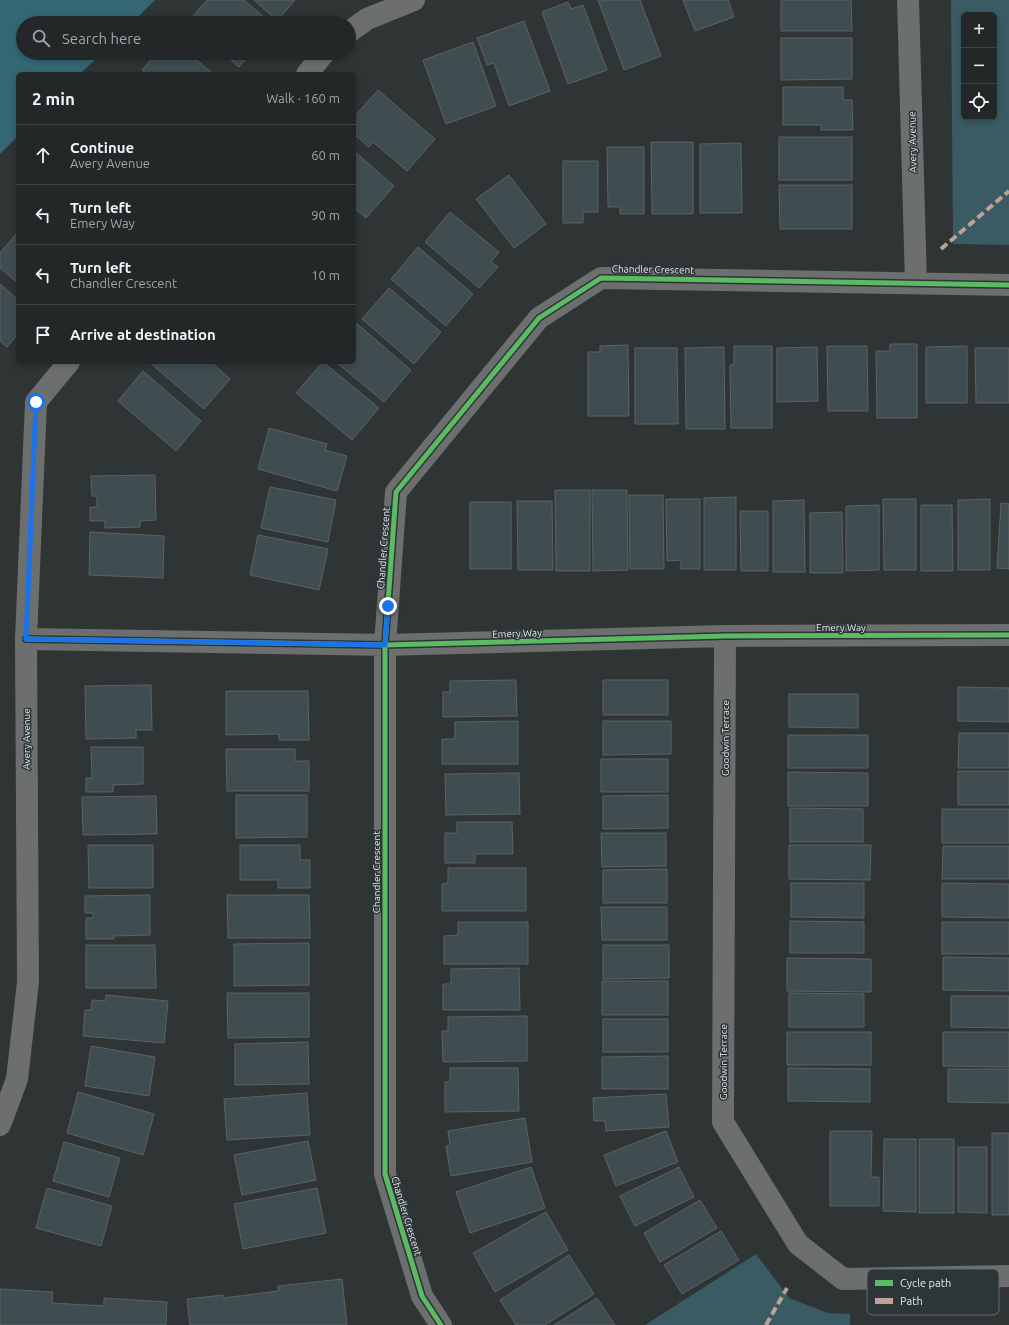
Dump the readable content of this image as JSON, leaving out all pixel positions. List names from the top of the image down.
{
  "streets": {
    "street": [
      "Avery Avenue",
      "Chandler Crescent",
      "Emery Way",
      "Goodwin Terrace"
    ]
  },
  "crossings": [
    ["Avery Avenue", "Chandler Crescent"],
    ["Avery Avenue", "Emery Way"],
    ["Chandler Crescent", "Emery Way"],
    ["Emery Way", "Goodwin Terrace"]
  ],
  "legend": ["Cycle path", "Path"],
  "page": {
    "map_buttons": ["+", "−"],
    "search": "Search here",
    "heading": ["2 min", "Walk · 160 m"],
    "list": [
      ["Continue", "Avery Avenue", "60 m"],
      ["Turn left", "Emery Way", "90 m"],
      ["Turn left", "Chandler Crescent", "10 m"],
      "Arrive at destination"
    ]
  }
}
